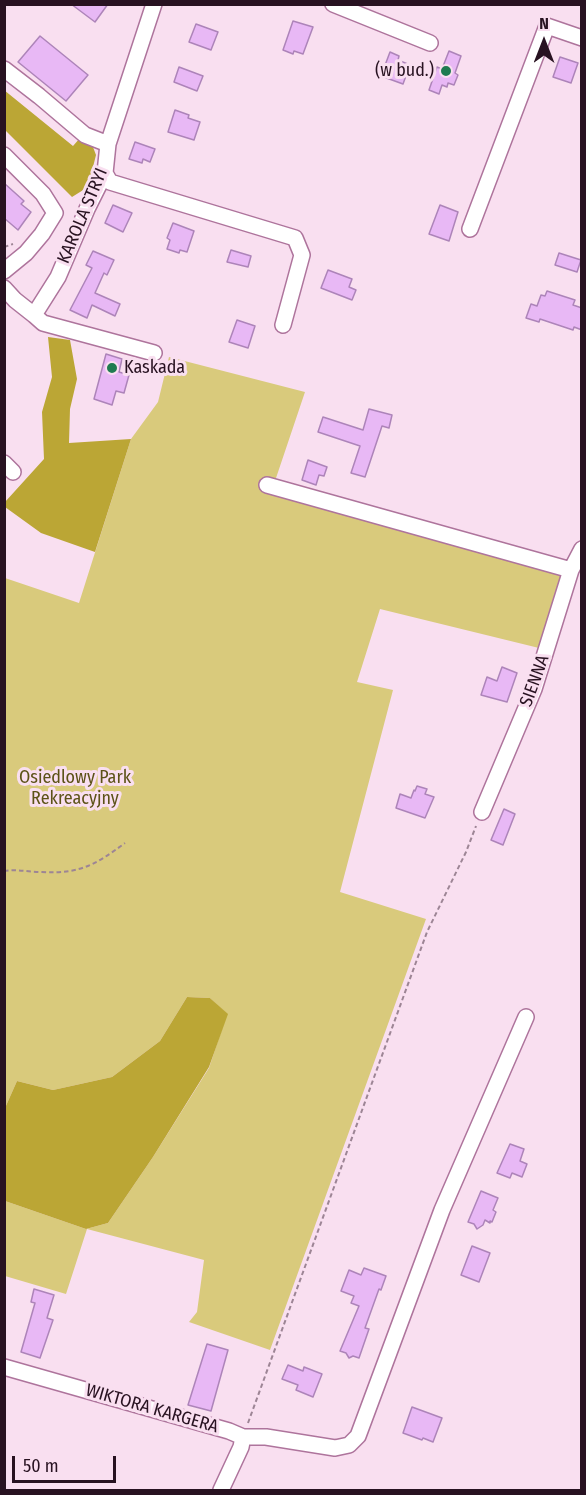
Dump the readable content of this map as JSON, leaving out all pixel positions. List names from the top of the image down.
{
  "streets": {
    "street": ["KAROLA STRYI", "SIENNA", "WIKTORA KARGERA"]
  },
  "parks": ["Osiedlowy Park Rekreacyjny"],
  "places": ["(w bud.)", "Kaskada"],
  "scale_bar": "50 m",
  "north": "top"
}
